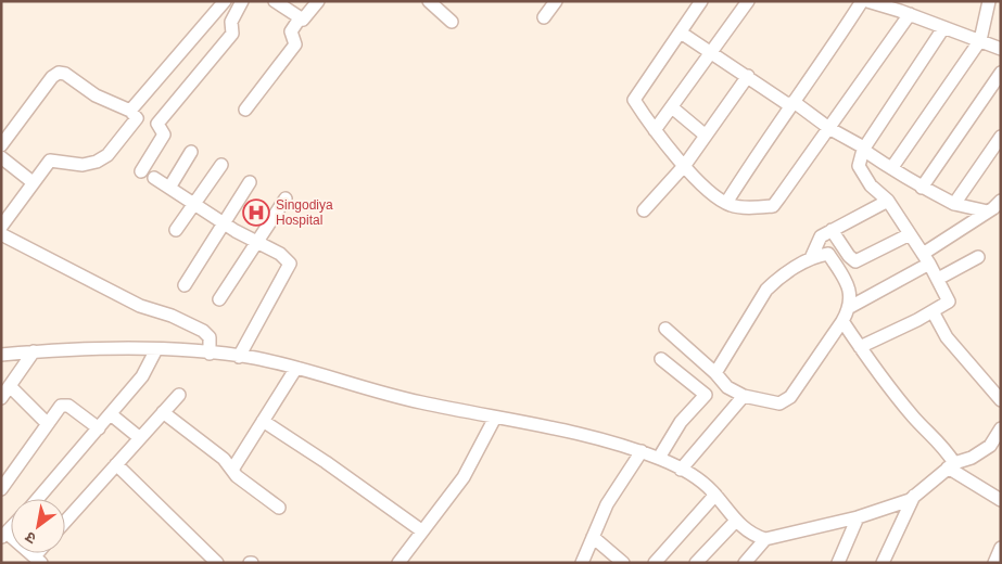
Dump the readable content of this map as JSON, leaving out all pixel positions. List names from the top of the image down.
{
  "places": {
    "hospital": ["Singodiya Hospital"]
  },
  "north": "bottom left"
}
